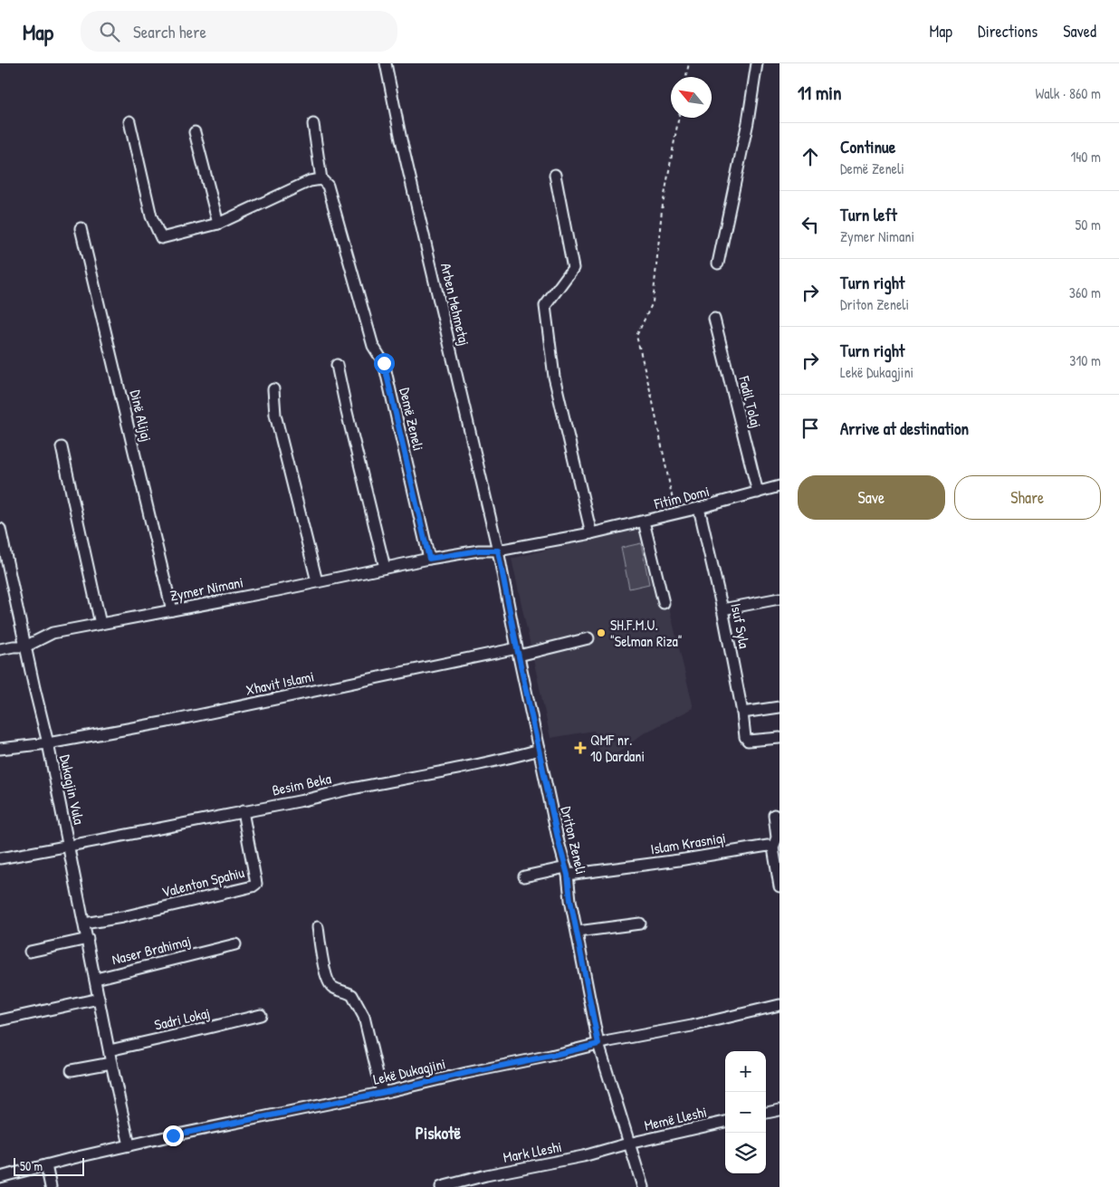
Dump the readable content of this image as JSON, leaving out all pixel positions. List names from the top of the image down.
{
  "streets": {
    "street": [
      "Arben Mehmetaj",
      "Fadil Tolaj",
      "Dinë Alijaj",
      "Demë Zeneli",
      "Fitim Domi",
      "Zymer Nimani",
      "Isuf Syla",
      "Xhavit Islami",
      "Besim Beka",
      "Dukagjin Vula",
      "Driton Zeneli",
      "Islam Krasniqi",
      "Valenton Spahiu",
      "Naser Brahimaj",
      "Sadri Lokaj",
      "Lekë Dukagjini",
      "Memë Lleshi",
      "Mark Lleshi"
    ]
  },
  "crossings": [
    ["Arben Mehmetaj", "Fitim Domi"],
    ["Arben Mehmetaj", "Zymer Nimani"],
    ["Arben Mehmetaj", "Driton Zeneli"],
    ["Fadil Tolaj", "Fitim Domi"],
    ["Dinë Alijaj", "Zymer Nimani"],
    ["Demë Zeneli", "Zymer Nimani"],
    ["Fitim Domi", "Zymer Nimani"],
    ["Fitim Domi", "Isuf Syla"],
    ["Fitim Domi", "Driton Zeneli"],
    ["Zymer Nimani", "Dukagjin Vula"],
    ["Zymer Nimani", "Driton Zeneli"],
    ["Xhavit Islami", "Dukagjin Vula"],
    ["Xhavit Islami", "Driton Zeneli"],
    ["Besim Beka", "Dukagjin Vula"],
    ["Besim Beka", "Driton Zeneli"],
    ["Besim Beka", "Valenton Spahiu"],
    ["Dukagjin Vula", "Valenton Spahiu"],
    ["Dukagjin Vula", "Naser Brahimaj"],
    ["Dukagjin Vula", "Sadri Lokaj"],
    ["Dukagjin Vula", "Lekë Dukagjini"],
    ["Driton Zeneli", "Islam Krasniqi"],
    ["Driton Zeneli", "Lekë Dukagjini"],
    ["Driton Zeneli", "Memë Lleshi"],
    ["Driton Zeneli", "Mark Lleshi"],
    ["Memë Lleshi", "Mark Lleshi"]
  ],
  "districts": ["Piskotë"],
  "places": {
    "other": ["SH.F.M.U. \"Selman Riza\""],
    "health": ["QMF nr. 10 Dardani"]
  },
  "scale_bar": "50 m",
  "north": "top left",
  "page": {
    "header": "Map",
    "search": "Search here",
    "nav": ["Map", "Directions", "Saved"],
    "heading": ["11 min", "Walk · 860 m"],
    "list": [
      ["Continue", "Demë Zeneli", "140 m"],
      ["Turn left", "Zymer Nimani", "50 m"],
      ["Turn right", "Driton Zeneli", "360 m"],
      ["Turn right", "Lekë Dukagjini", "310 m"],
      "Arrive at destination"
    ],
    "buttons": ["Save", "Share"],
    "map_buttons": ["+", "−"],
    "scale": "50 m"
  }
}
